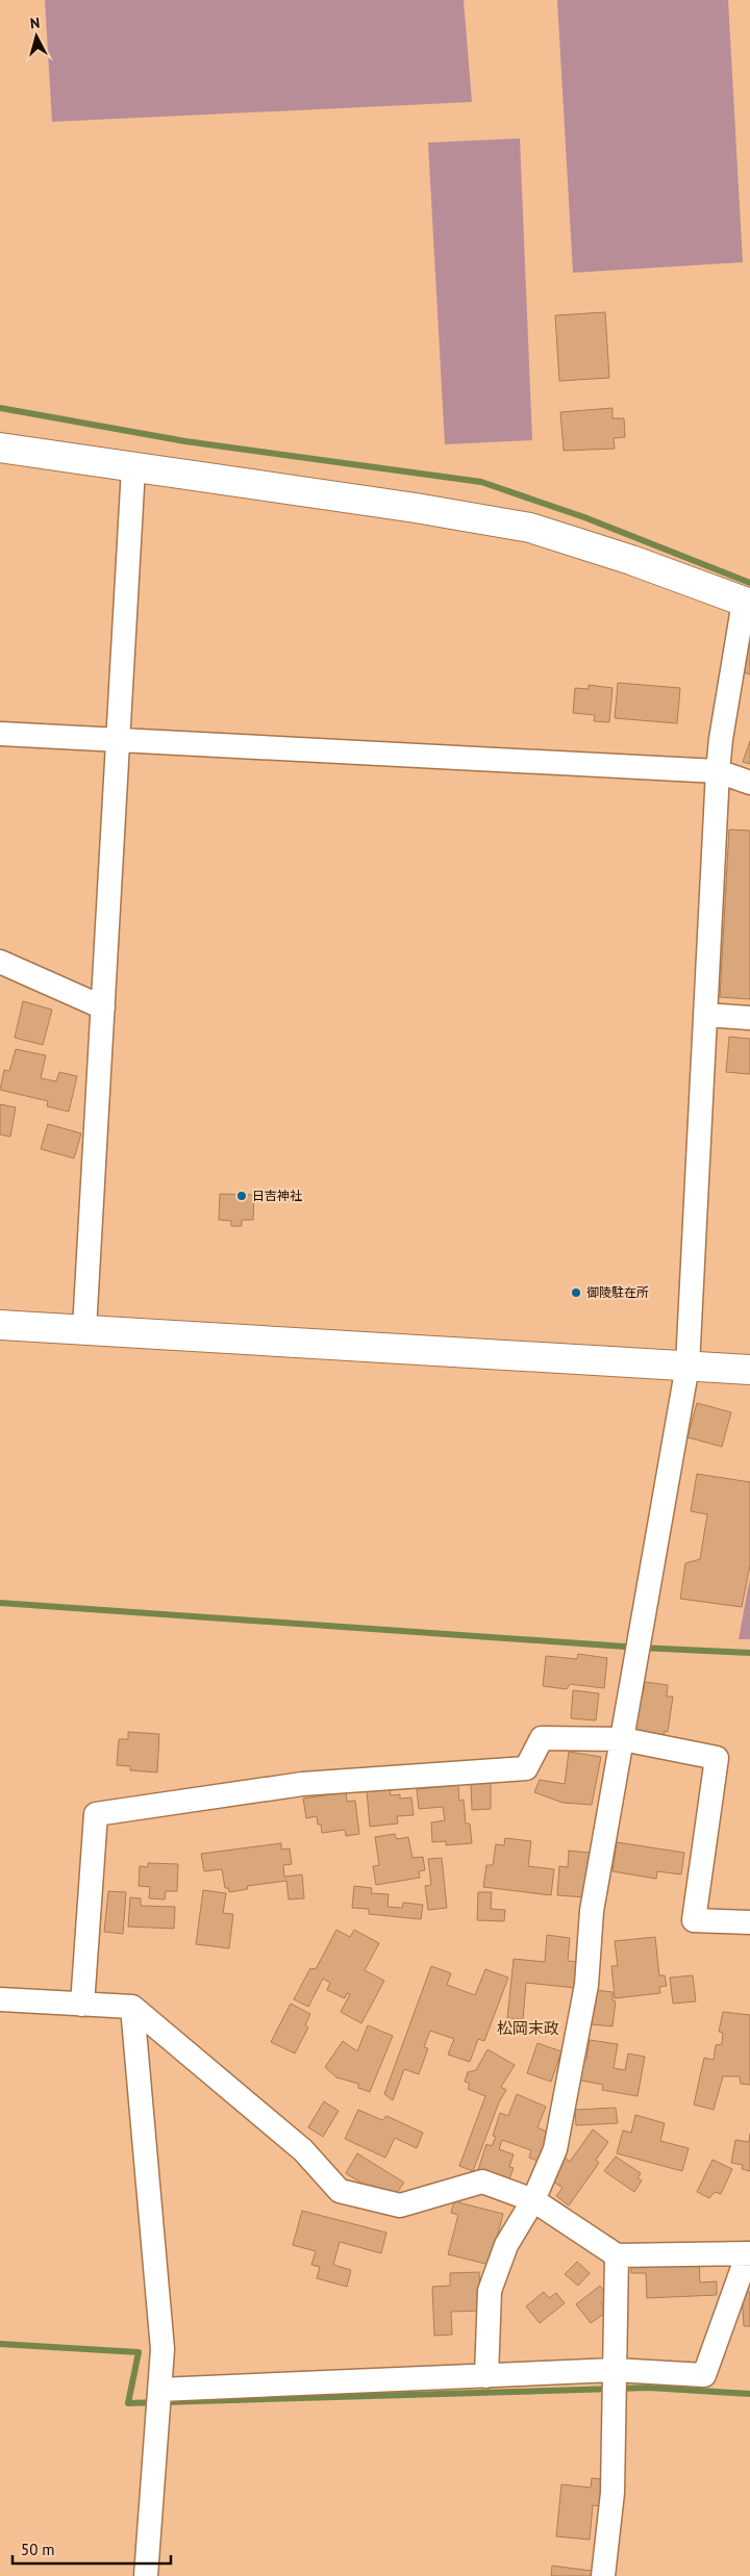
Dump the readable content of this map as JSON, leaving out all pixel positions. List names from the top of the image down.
{
  "districts": ["松岡末政"],
  "places": ["日吉神社", "御陵駐在所"],
  "scale_bar": "50 m",
  "north": "top"
}
